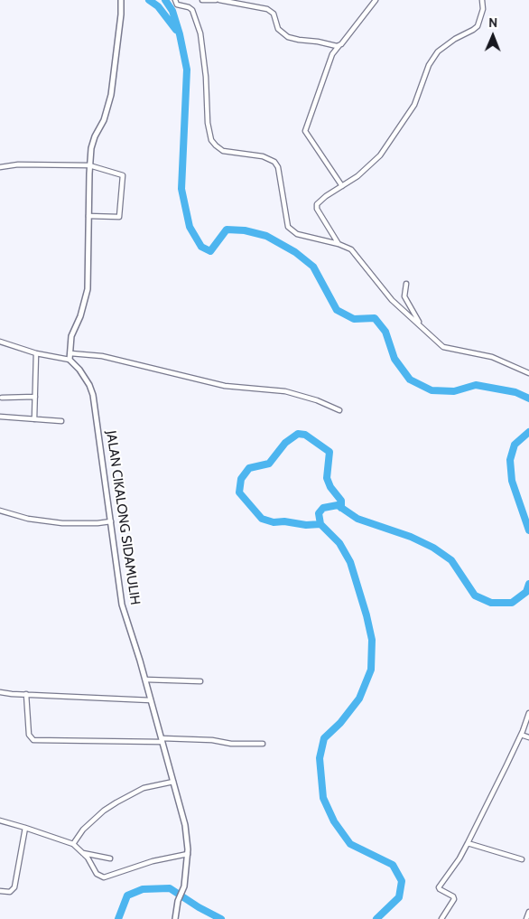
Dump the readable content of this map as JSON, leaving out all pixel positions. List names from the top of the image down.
{
  "streets": {
    "street": ["JALAN CIKALONG SIDAMULIH"]
  },
  "north": "top"
}
